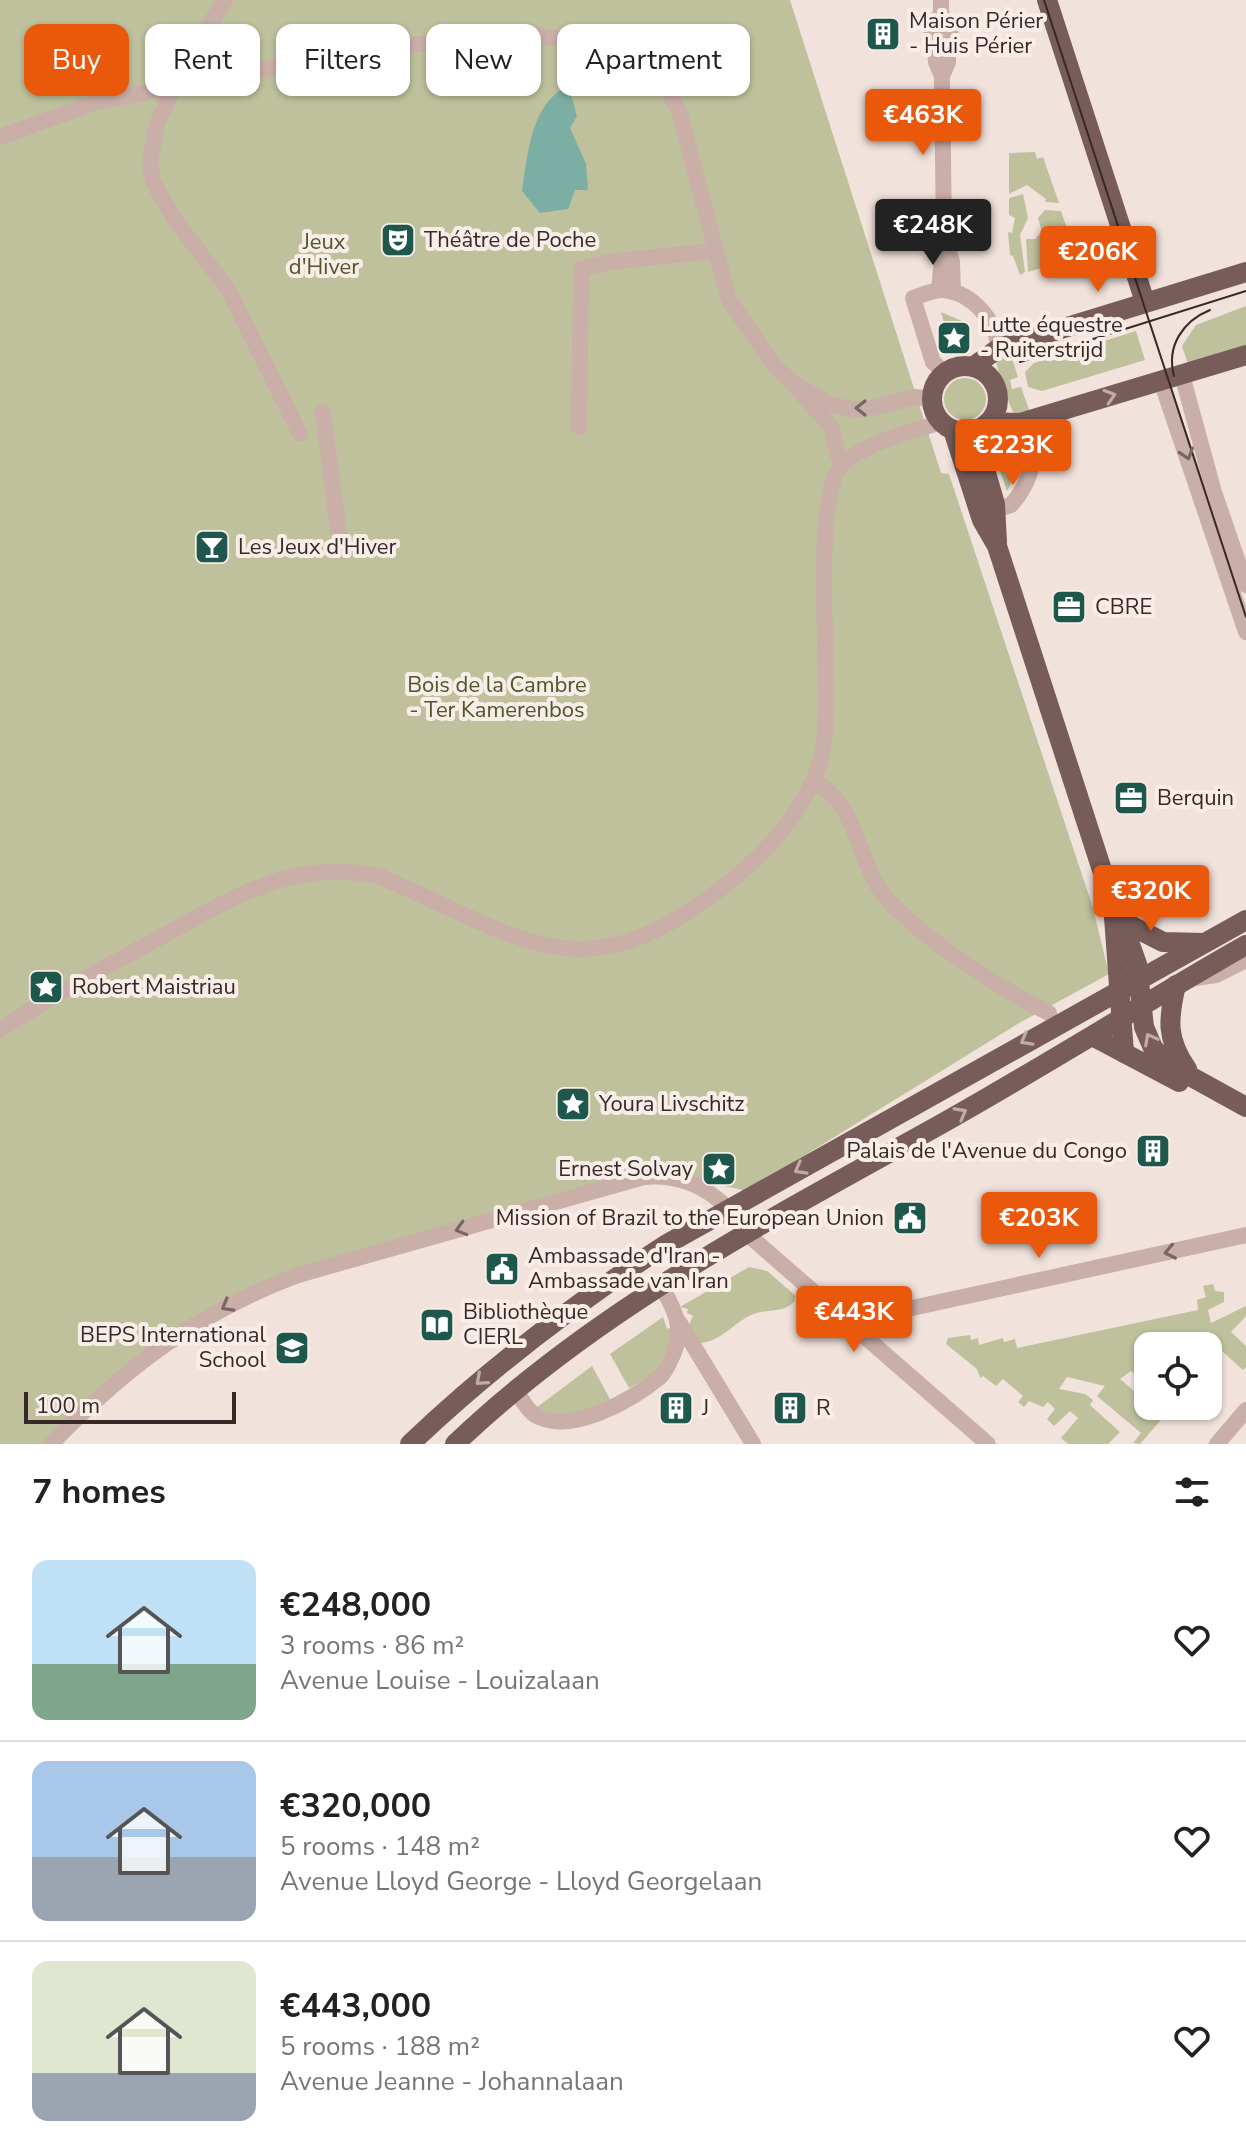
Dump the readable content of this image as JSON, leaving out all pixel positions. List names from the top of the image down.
{
  "parks": ["Jeux d'Hiver", "Bois de la Cambre - Ter Kamerenbos"],
  "places": {
    "building": [
      "Maison Périer - Huis Périer",
      "Palais de l'Avenue du Congo",
      "J",
      "R"
    ],
    "theatre": ["Théâtre de Poche"],
    "place": [
      "Lutte équestre - Ruiterstrijd",
      "Robert Maistriau",
      "Youra Livschitz",
      "Ernest Solvay"
    ],
    "bar": ["Les Jeux d'Hiver"],
    "office": ["CBRE", "Berquin"],
    "public building": ["Mission of Brazil to the European Union", "Ambassade d'Iran - Ambassade van Iran"],
    "library": ["Bibliothèque CIERL"],
    "school or university": ["BEPS International School"]
  },
  "scale_bar": "100 m",
  "page": {
    "chip": [
      "Buy",
      "Rent",
      "Filters",
      "New",
      "Apartment"
    ],
    "price": [
      "€463K",
      "€248K",
      "€206K",
      "€223K",
      "€320K",
      "€203K",
      "€443K"
    ],
    "scale": "100 m",
    "heading": "7 homes",
    "list": [
      {
        "name": "€248,000",
        "note": "3 rooms · 86 m² · Avenue Louise - Louizalaan"
      },
      {
        "name": "€320,000",
        "note": "5 rooms · 148 m² · Avenue Lloyd George - Lloyd Georgelaan"
      },
      {
        "name": "€443,000",
        "note": "5 rooms · 188 m² · Avenue Jeanne - Johannalaan"
      }
    ]
  }
}
